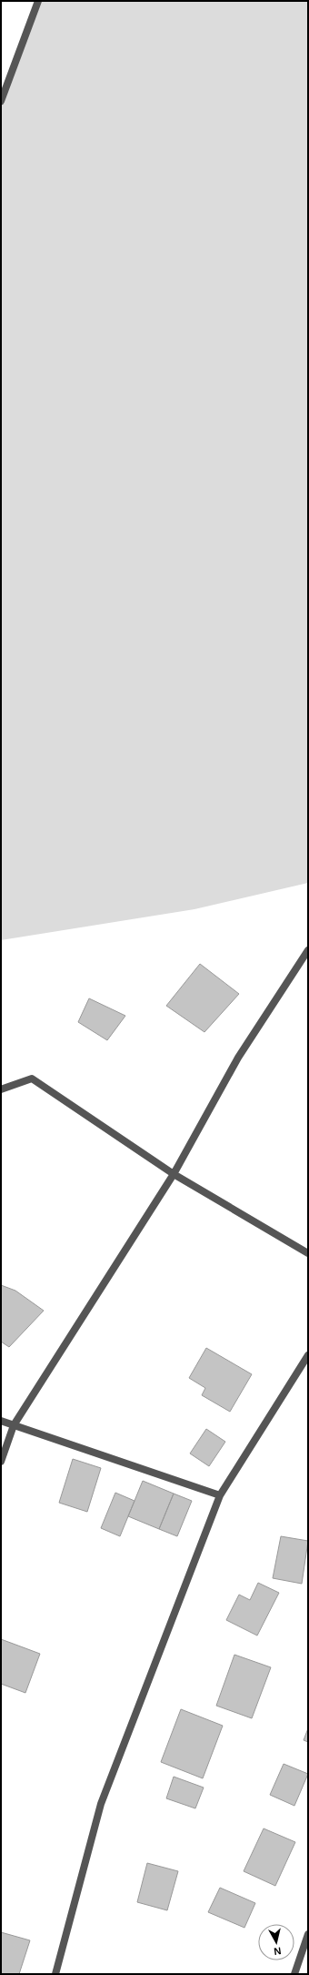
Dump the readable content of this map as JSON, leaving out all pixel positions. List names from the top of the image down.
{
  "north": "bottom"
}
